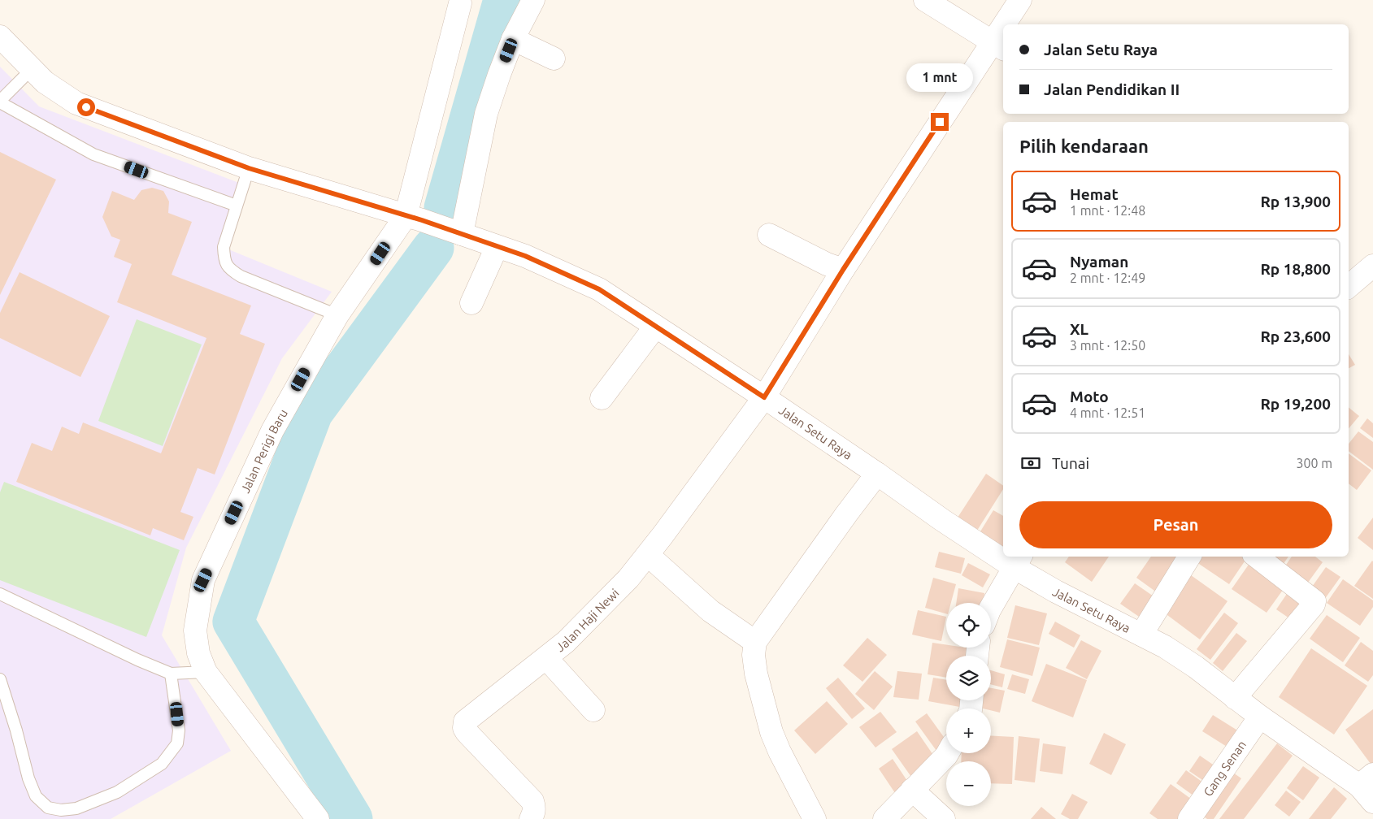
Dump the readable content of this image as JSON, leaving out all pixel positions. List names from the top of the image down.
{
  "streets": {
    "street": [
      "Jalan Setu Raya",
      "Jalan Perigi Baru",
      "Jalan Haji Newi",
      "Gang Senan"
    ]
  },
  "crossings": [
    ["Jalan Setu Raya", "Jalan Perigi Baru"],
    ["Jalan Setu Raya", "Jalan Haji Newi"],
    ["Jalan Setu Raya", "Gang Senan"]
  ],
  "page": {
    "banner": ["Jalan Setu Raya", "Jalan Pendidikan II"],
    "bubble": "1 mnt",
    "heading": "Pilih kendaraan",
    "list": [
      {
        "name": "Hemat",
        "note": "1 mnt · 12:48",
        "value": "Rp 13,900"
      },
      {
        "name": "Nyaman",
        "note": "2 mnt · 12:49",
        "value": "Rp 18,800"
      },
      {
        "name": "XL",
        "note": "3 mnt · 12:50",
        "value": "Rp 23,600"
      },
      {
        "name": "Moto",
        "note": "4 mnt · 12:51",
        "value": "Rp 19,200"
      }
    ],
    "pay": ["Tunai", "300 m"],
    "buttons": "Pesan",
    "map_buttons": ["+", "−"]
  }
}
